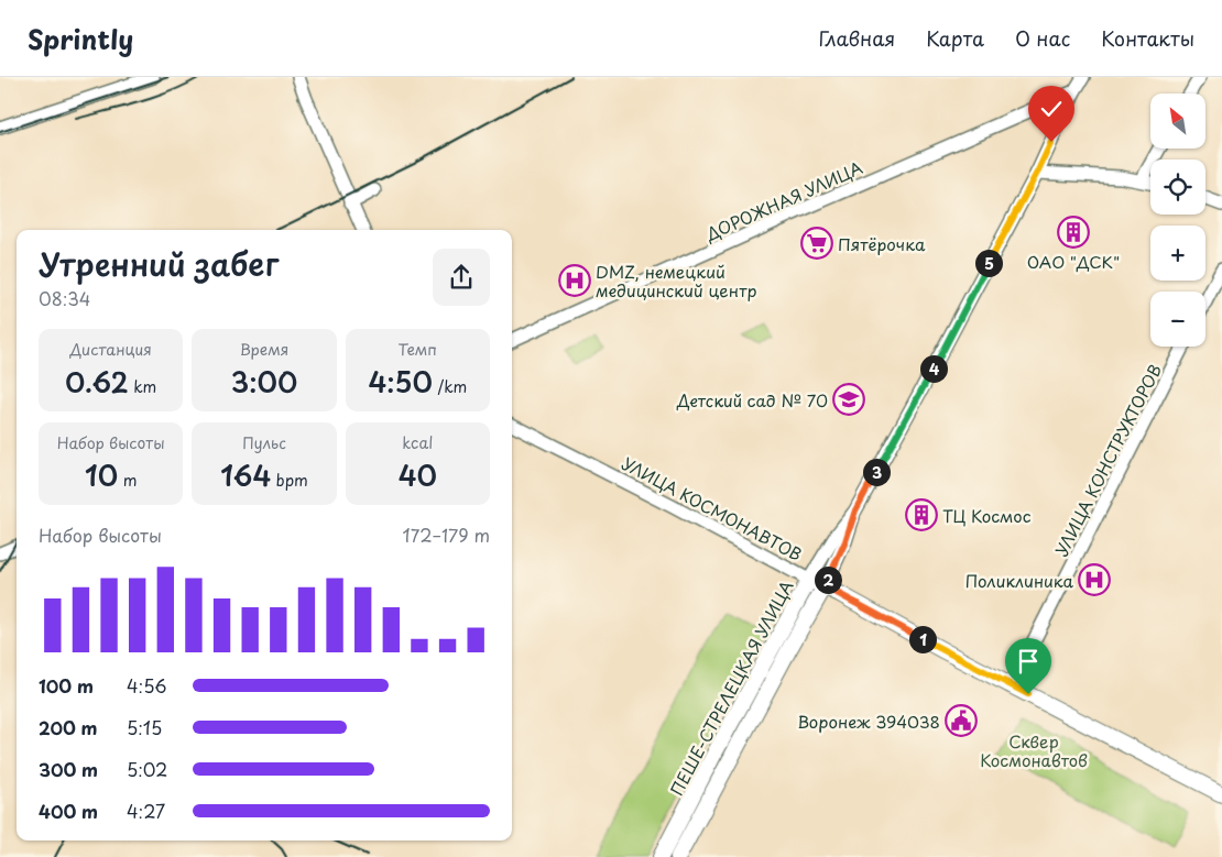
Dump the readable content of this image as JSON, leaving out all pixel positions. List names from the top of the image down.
{
  "streets": {
    "main road": ["УЛИЦА КОСМОНАВТОВ", "ПЕШЕ-СТРЕЛЕЦКАЯ УЛИЦА"],
    "street": ["ДОРОЖНАЯ УЛИЦА", "УЛИЦА КОНСТРУКТОРОВ"]
  },
  "crossings": [
    ["ДОРОЖНАЯ УЛИЦА", "ПЕШЕ-СТРЕЛЕЦКАЯ УЛИЦА"],
    ["УЛИЦА КОНСТРУКТОРОВ", "УЛИЦА КОСМОНАВТОВ"],
    ["УЛИЦА КОСМОНАВТОВ", "ПЕШЕ-СТРЕЛЕЦКАЯ УЛИЦА"]
  ],
  "parks": ["Сквер Космонавтов"],
  "places": {
    "building": ["ОАО \"ДСК\"", "ТЦ Космос"],
    "supermarket": ["Пятёрочка"],
    "hospital": ["DMZ, немецкий медицинский центр", "Поликлиника"],
    "school or university": ["Детский сад № 70"],
    "public building": ["Воронеж 394038"]
  },
  "north": "top left",
  "page": {
    "header": "Sprintly",
    "nav": [
      "Главная",
      "Карта",
      "О нас",
      "Контакты"
    ],
    "map_buttons": ["+", "−"],
    "heading": ["Утренний забег", "08:34"],
    "pins": [
      "5",
      "4",
      "3",
      "2",
      "1"
    ],
    "stats": [
      ["Дистанция", "0.62 km"],
      ["Время", "3:00"],
      ["Темп", "4:50 /km"],
      ["Набор высоты", "10 m"],
      ["Пульс", "164 bpm"],
      ["kcal", "40"]
    ],
    "chart": ["Набор высоты", "172–179 m"],
    "list": [
      {
        "name": "100 m",
        "note": "4:56"
      },
      {
        "name": "200 m",
        "note": "5:15"
      },
      {
        "name": "300 m",
        "note": "5:02"
      },
      {
        "name": "400 m",
        "note": "4:27"
      }
    ]
  }
}
